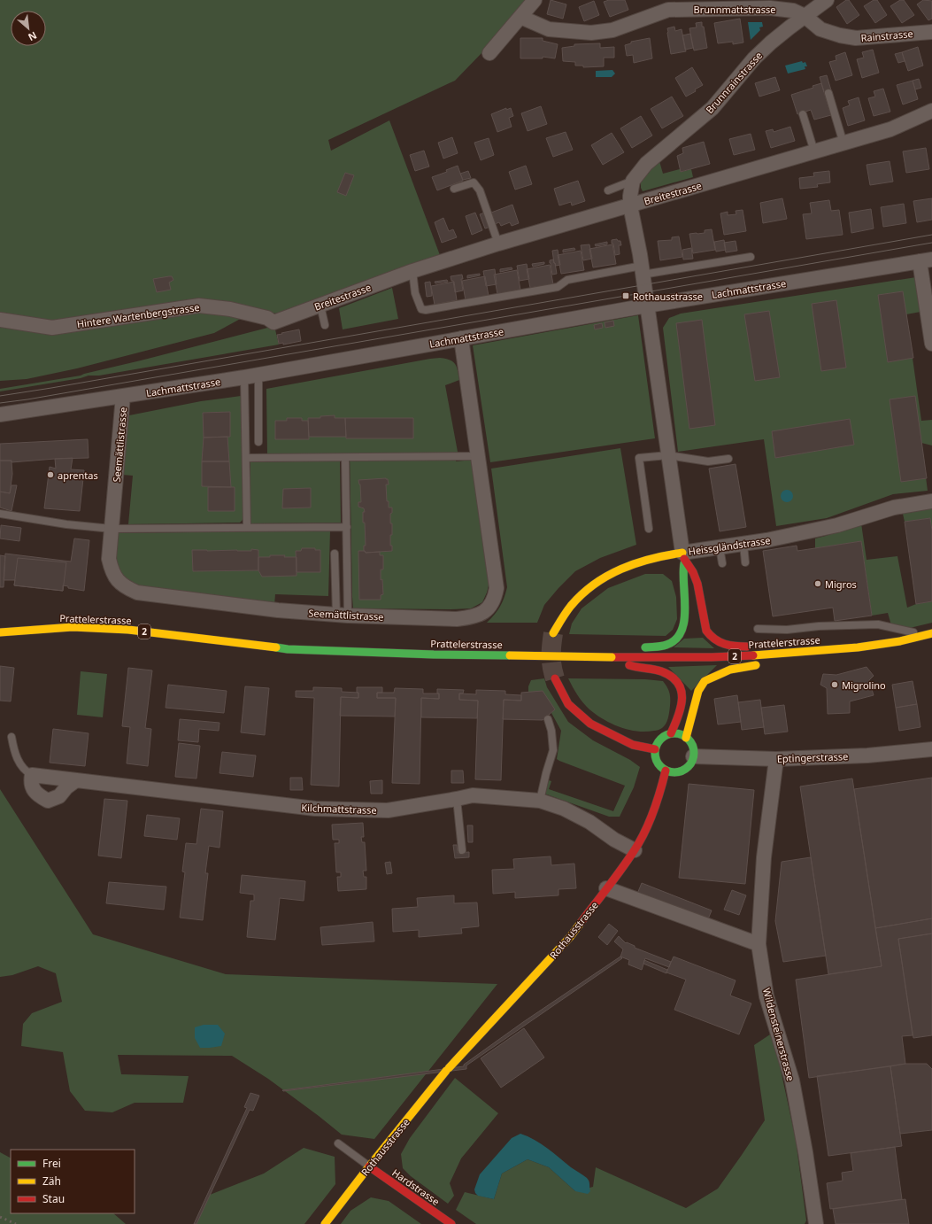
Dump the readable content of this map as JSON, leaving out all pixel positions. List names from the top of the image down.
{
  "streets": {
    "main road": [
      "Heissgländstrasse",
      "Prattelerstrasse",
      "2",
      "Rothausstrasse",
      "Hardstrasse"
    ],
    "street": [
      "Brunnmattstrasse",
      "Rainstrasse",
      "Brunnrainstrasse",
      "Breitestrasse",
      "Lachmattstrasse",
      "Hintere Wartenbergstrasse",
      "Seemättlistrasse",
      "Eptingerstrasse",
      "Kilchmattstrasse",
      "Wildensteinerstrasse"
    ]
  },
  "crossings": [
    ["Brunnmattstrasse", "Rainstrasse"],
    ["Brunnmattstrasse", "Brunnrainstrasse"],
    ["Rainstrasse", "Brunnrainstrasse"],
    ["Breitestrasse", "Hintere Wartenbergstrasse"],
    ["Lachmattstrasse", "Seemättlistrasse"],
    ["Eptingerstrasse", "Rothausstrasse"],
    ["Eptingerstrasse", "Wildensteinerstrasse"],
    ["Kilchmattstrasse", "Rothausstrasse"],
    ["Rothausstrasse", "Hardstrasse"]
  ],
  "places": {
    "transit": ["Rothausstrasse"],
    "other": ["aprentas", "Migros", "Migrolino"]
  },
  "legend": ["Frei", "Zäh", "Stau"],
  "north": "bottom right"
}
